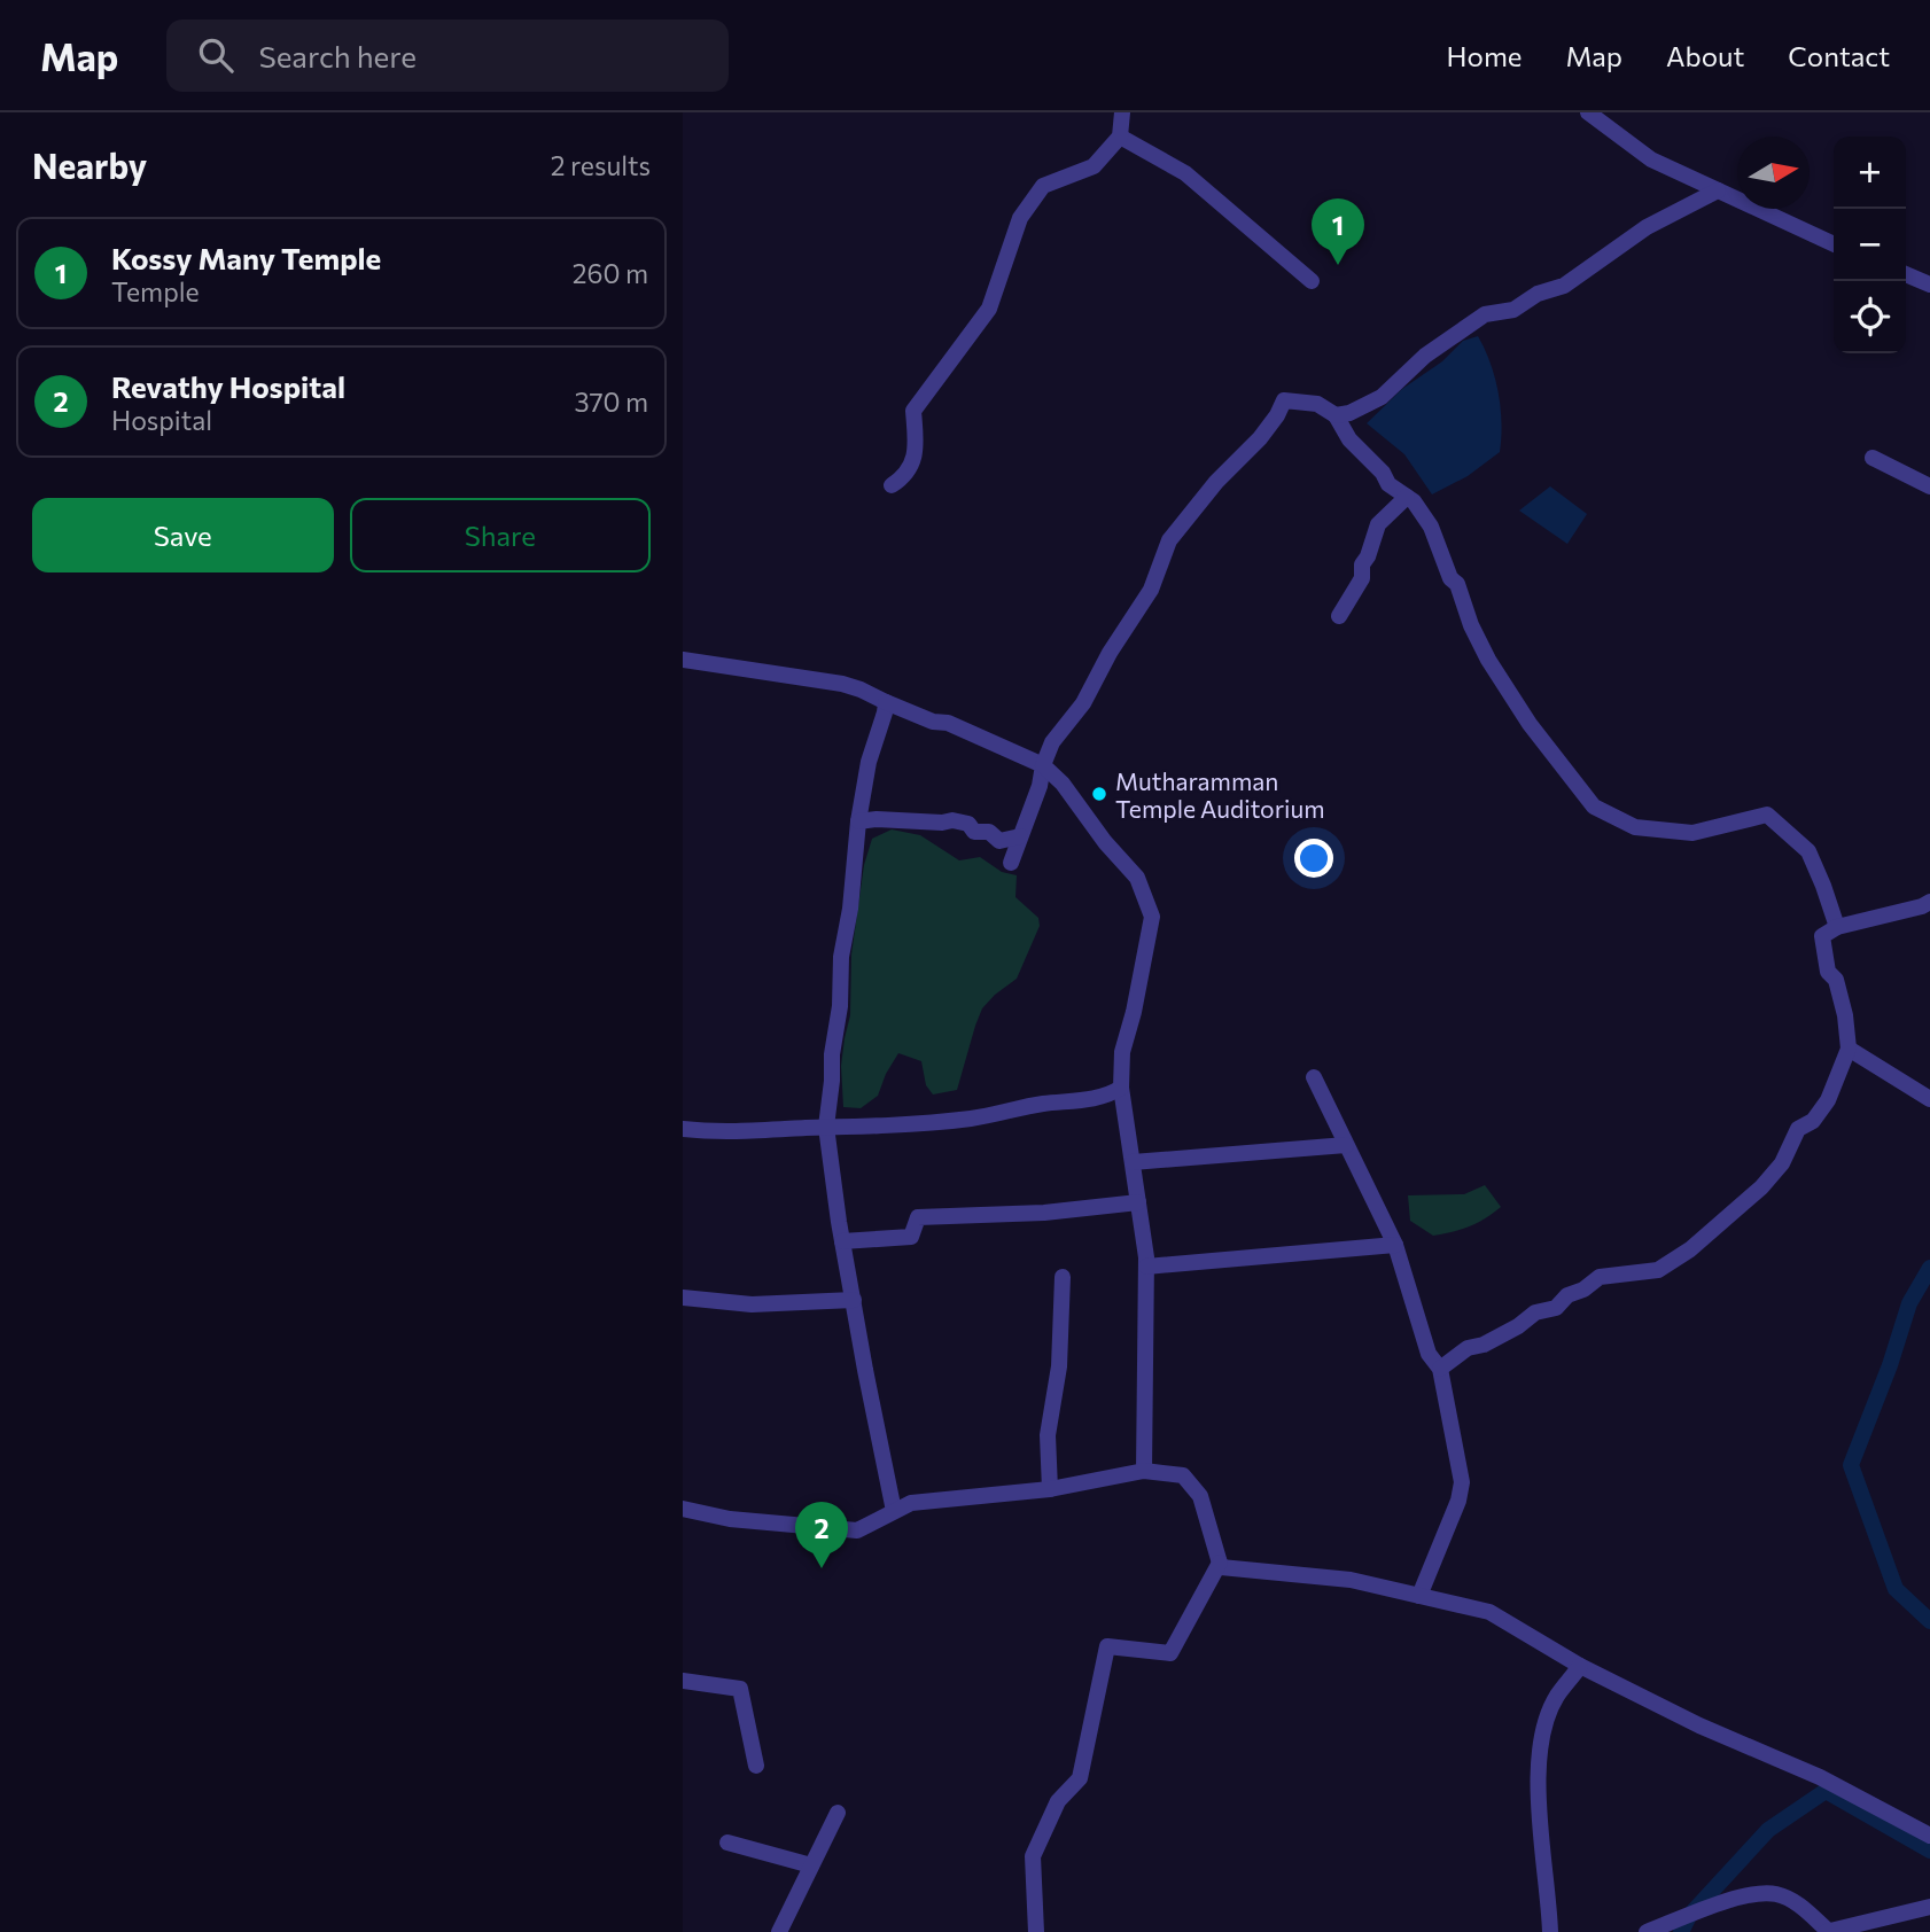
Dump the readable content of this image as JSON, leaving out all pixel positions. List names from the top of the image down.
{
  "places": ["Mutharamman Temple Auditorium"],
  "north": "right",
  "page": {
    "header": "Map",
    "search": "Search here",
    "nav": [
      "Home",
      "Map",
      "About",
      "Contact"
    ],
    "heading": ["Nearby", "2 results"],
    "map_buttons": ["+", "−"],
    "pins": ["1", "2"],
    "list": [
      {
        "mark": "1",
        "name": "Kossy Many Temple",
        "note": "Temple",
        "value": "260 m"
      },
      {
        "mark": "2",
        "name": "Revathy Hospital",
        "note": "Hospital",
        "value": "370 m"
      }
    ],
    "buttons": ["Save", "Share"]
  }
}
